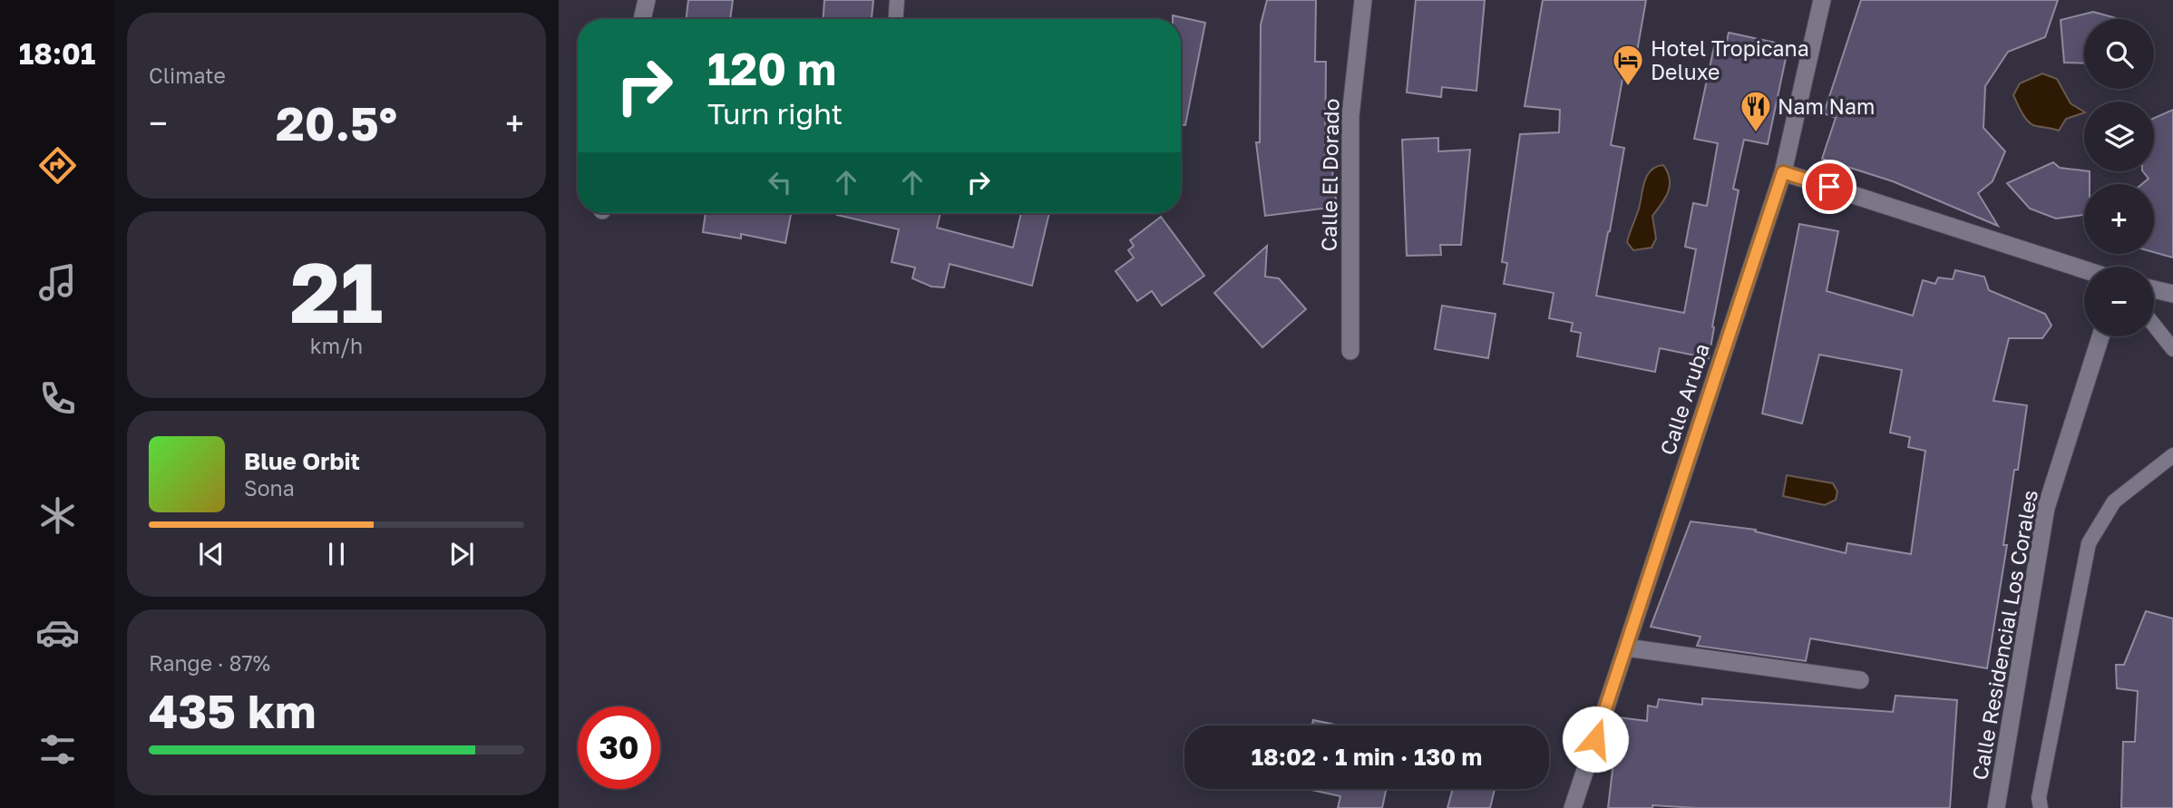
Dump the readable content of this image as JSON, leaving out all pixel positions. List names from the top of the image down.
{
  "streets": {
    "street": ["Calle El Dorado", "Calle Aruba", "Calle Residencial Los Corales"]
  },
  "places": {
    "hotel": ["Hotel Tropicana Deluxe"],
    "restaurant": ["Nam Nam"]
  },
  "page": {
    "tabs": "18:01",
    "tile": [
      "Climate",
      ["21", "km/h"],
      ["Range · 87%", "435 km"]
    ],
    "map_buttons": ["+", "−"],
    "turn": ["120 m", "Turn right"],
    "heat": ["−", "20.5°", "+"],
    "song": ["Blue Orbit", "Sona"],
    "limit": "30",
    "trip": "18:02 · 1 min · 130 m"
  }
}
